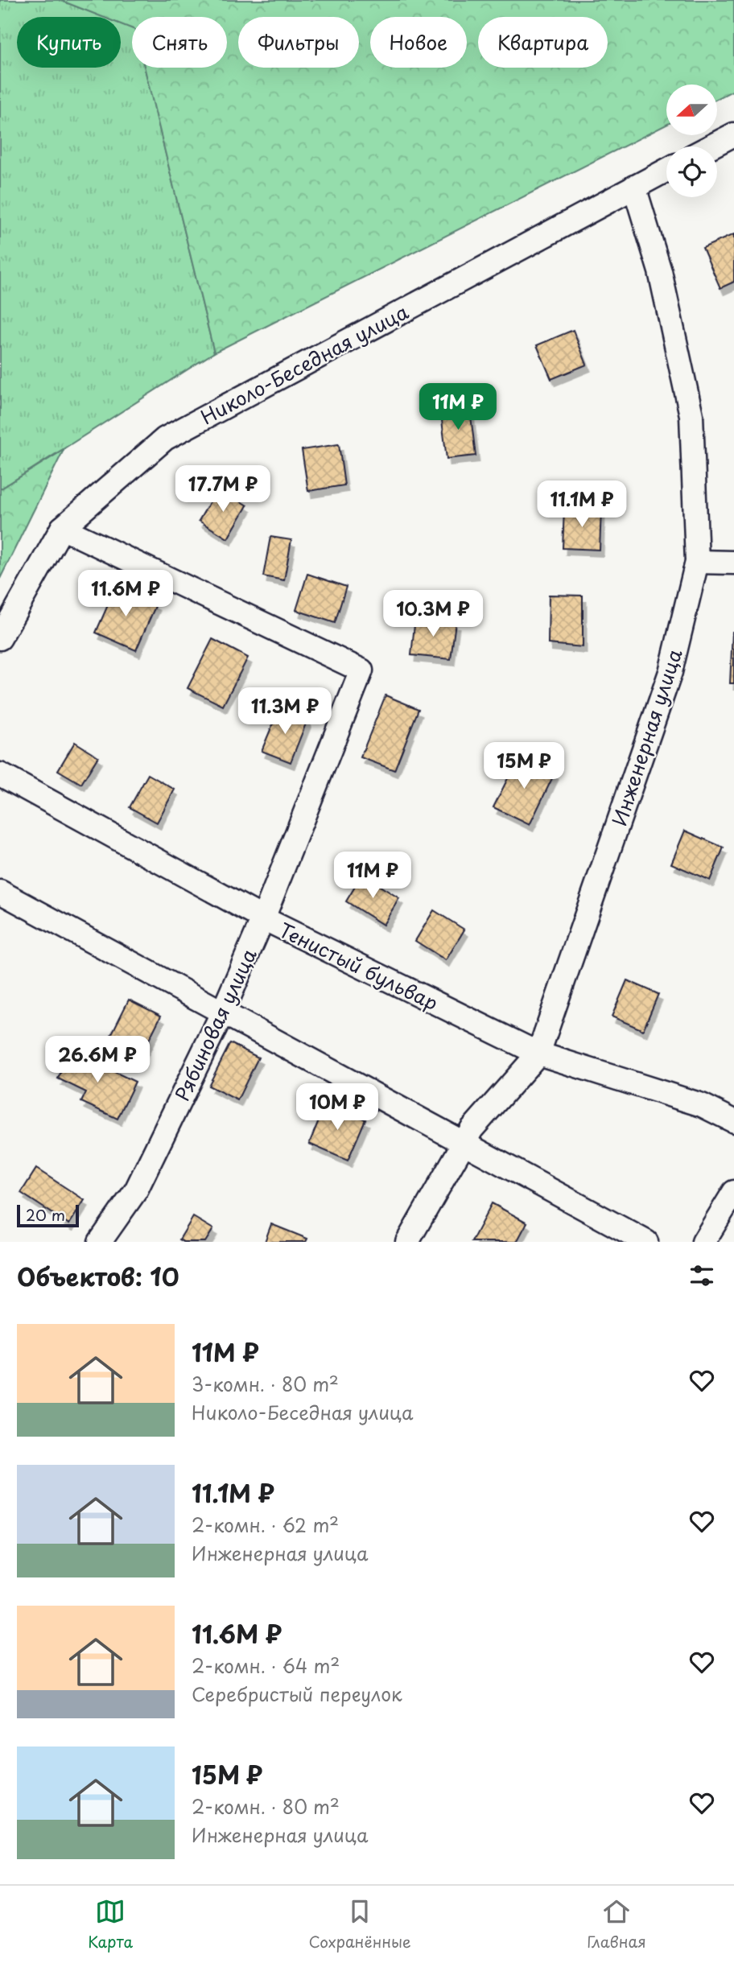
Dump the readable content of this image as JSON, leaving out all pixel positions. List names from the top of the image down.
{
  "streets": {
    "street": [
      "Николо-Беседная улица",
      "Инженерная улица",
      "Тенистый бульвар",
      "Рябиновая улица"
    ]
  },
  "crossings": [
    ["Николо-Беседная улица", "Инженерная улица"],
    ["Николо-Беседная улица", "Рябиновая улица"],
    ["Инженерная улица", "Тенистый бульвар"],
    ["Тенистый бульвар", "Рябиновая улица"]
  ],
  "scale_bar": "20 m",
  "north": "left",
  "page": {
    "chip": [
      "Купить",
      "Снять",
      "Фильтры",
      "Новое",
      "Квартира"
    ],
    "price": [
      "11M ₽",
      "17.7M ₽",
      "11.1M ₽",
      "11.6M ₽",
      "10.3M ₽",
      "11.3M ₽",
      "15M ₽",
      "11M ₽",
      "26.6M ₽",
      "10M ₽"
    ],
    "scale": "20 m",
    "heading": "Объектов: 10",
    "list": [
      {
        "name": "11M ₽",
        "note": "3-комн. · 80 m² · Николо-Беседная улица"
      },
      {
        "name": "11.1M ₽",
        "note": "2-комн. · 62 m² · Инженерная улица"
      },
      {
        "name": "11.6M ₽",
        "note": "2-комн. · 64 m² · Серебристый переулок"
      },
      {
        "name": "15M ₽",
        "note": "2-комн. · 80 m² · Инженерная улица"
      }
    ],
    "tabs": ["Карта", "Сохранённые", "Главная"]
  }
}
